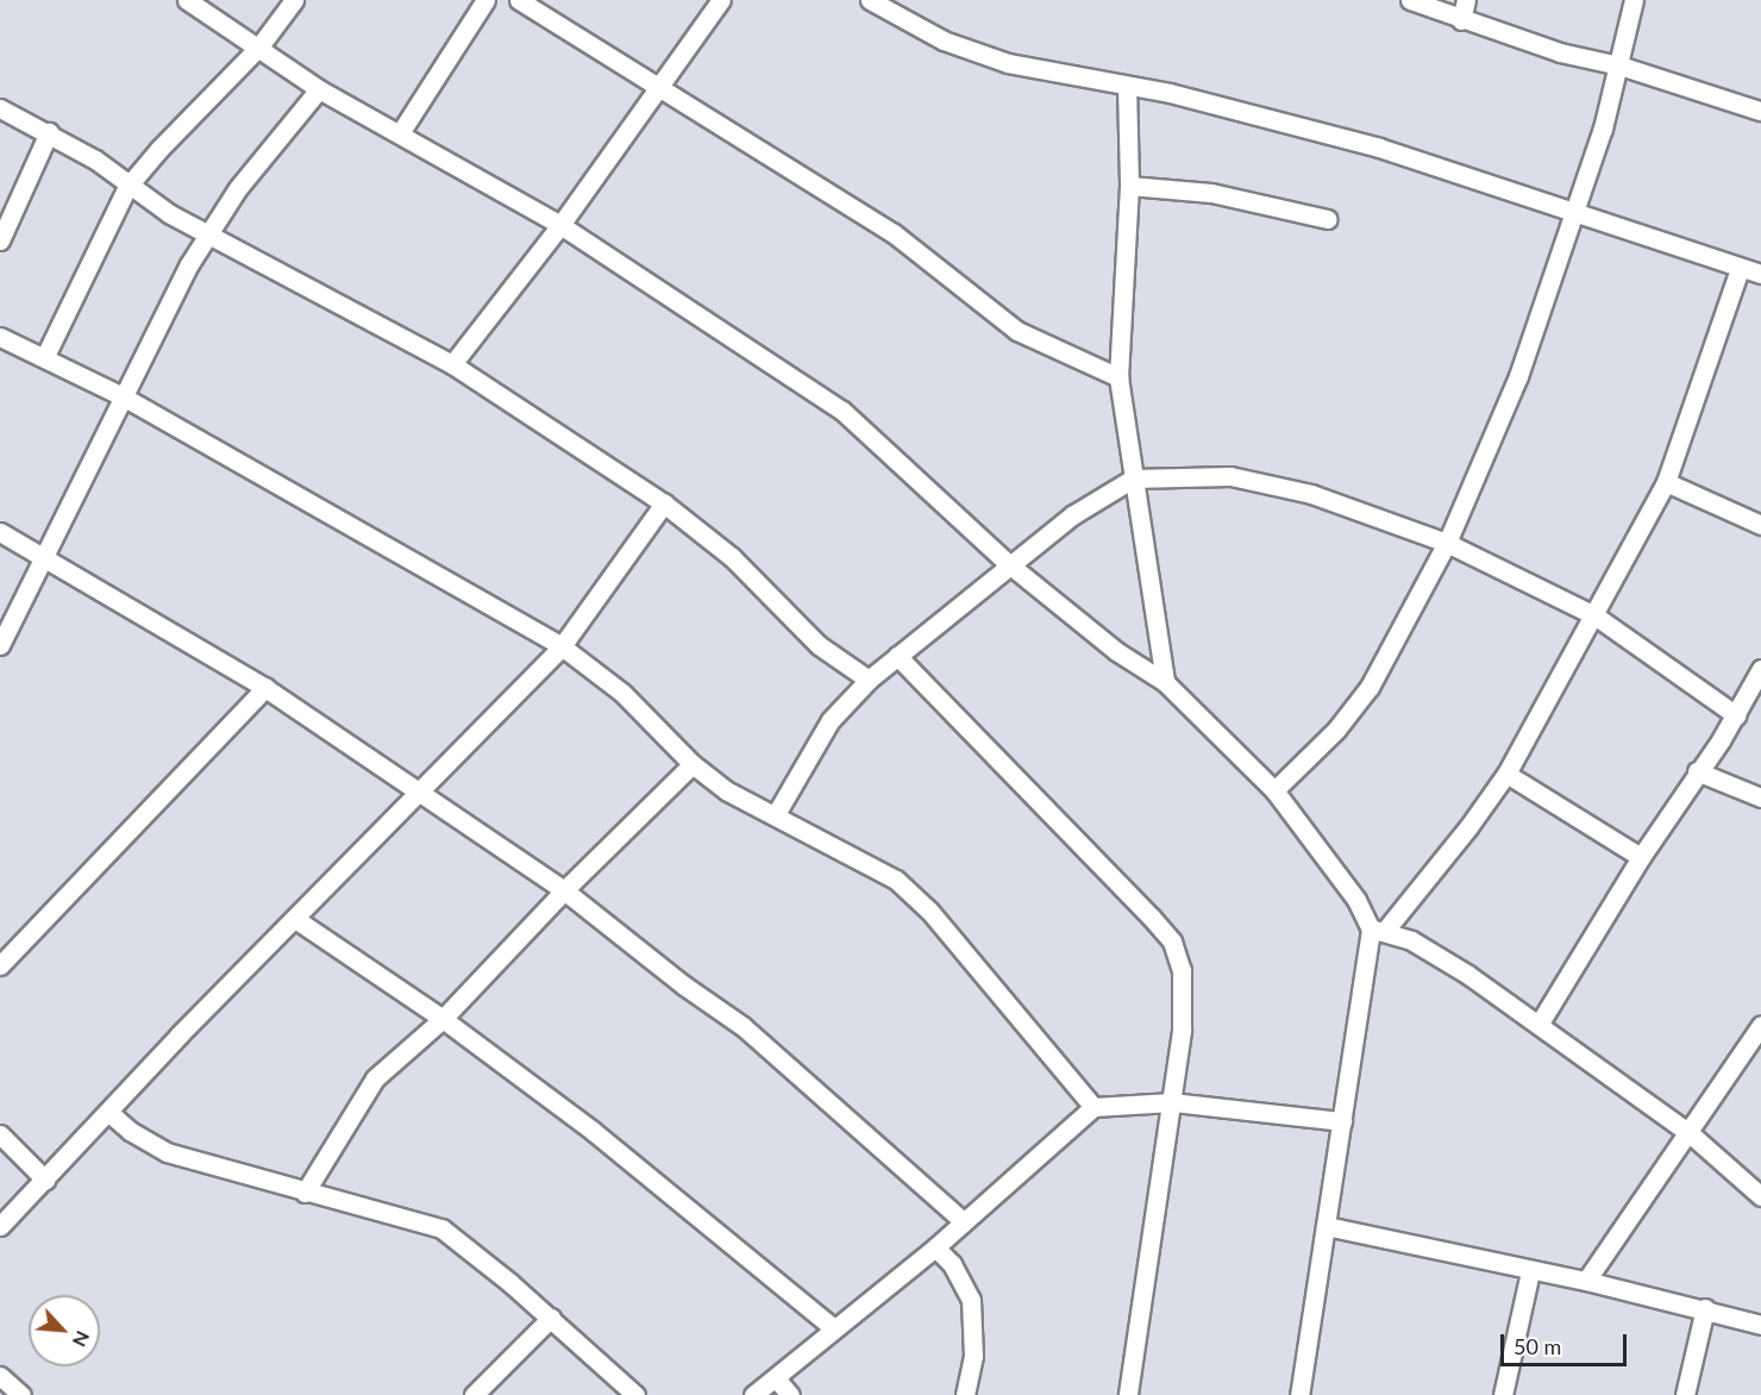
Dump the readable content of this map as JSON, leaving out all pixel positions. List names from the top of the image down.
{
  "scale_bar": "50 m",
  "north": "bottom right"
}
